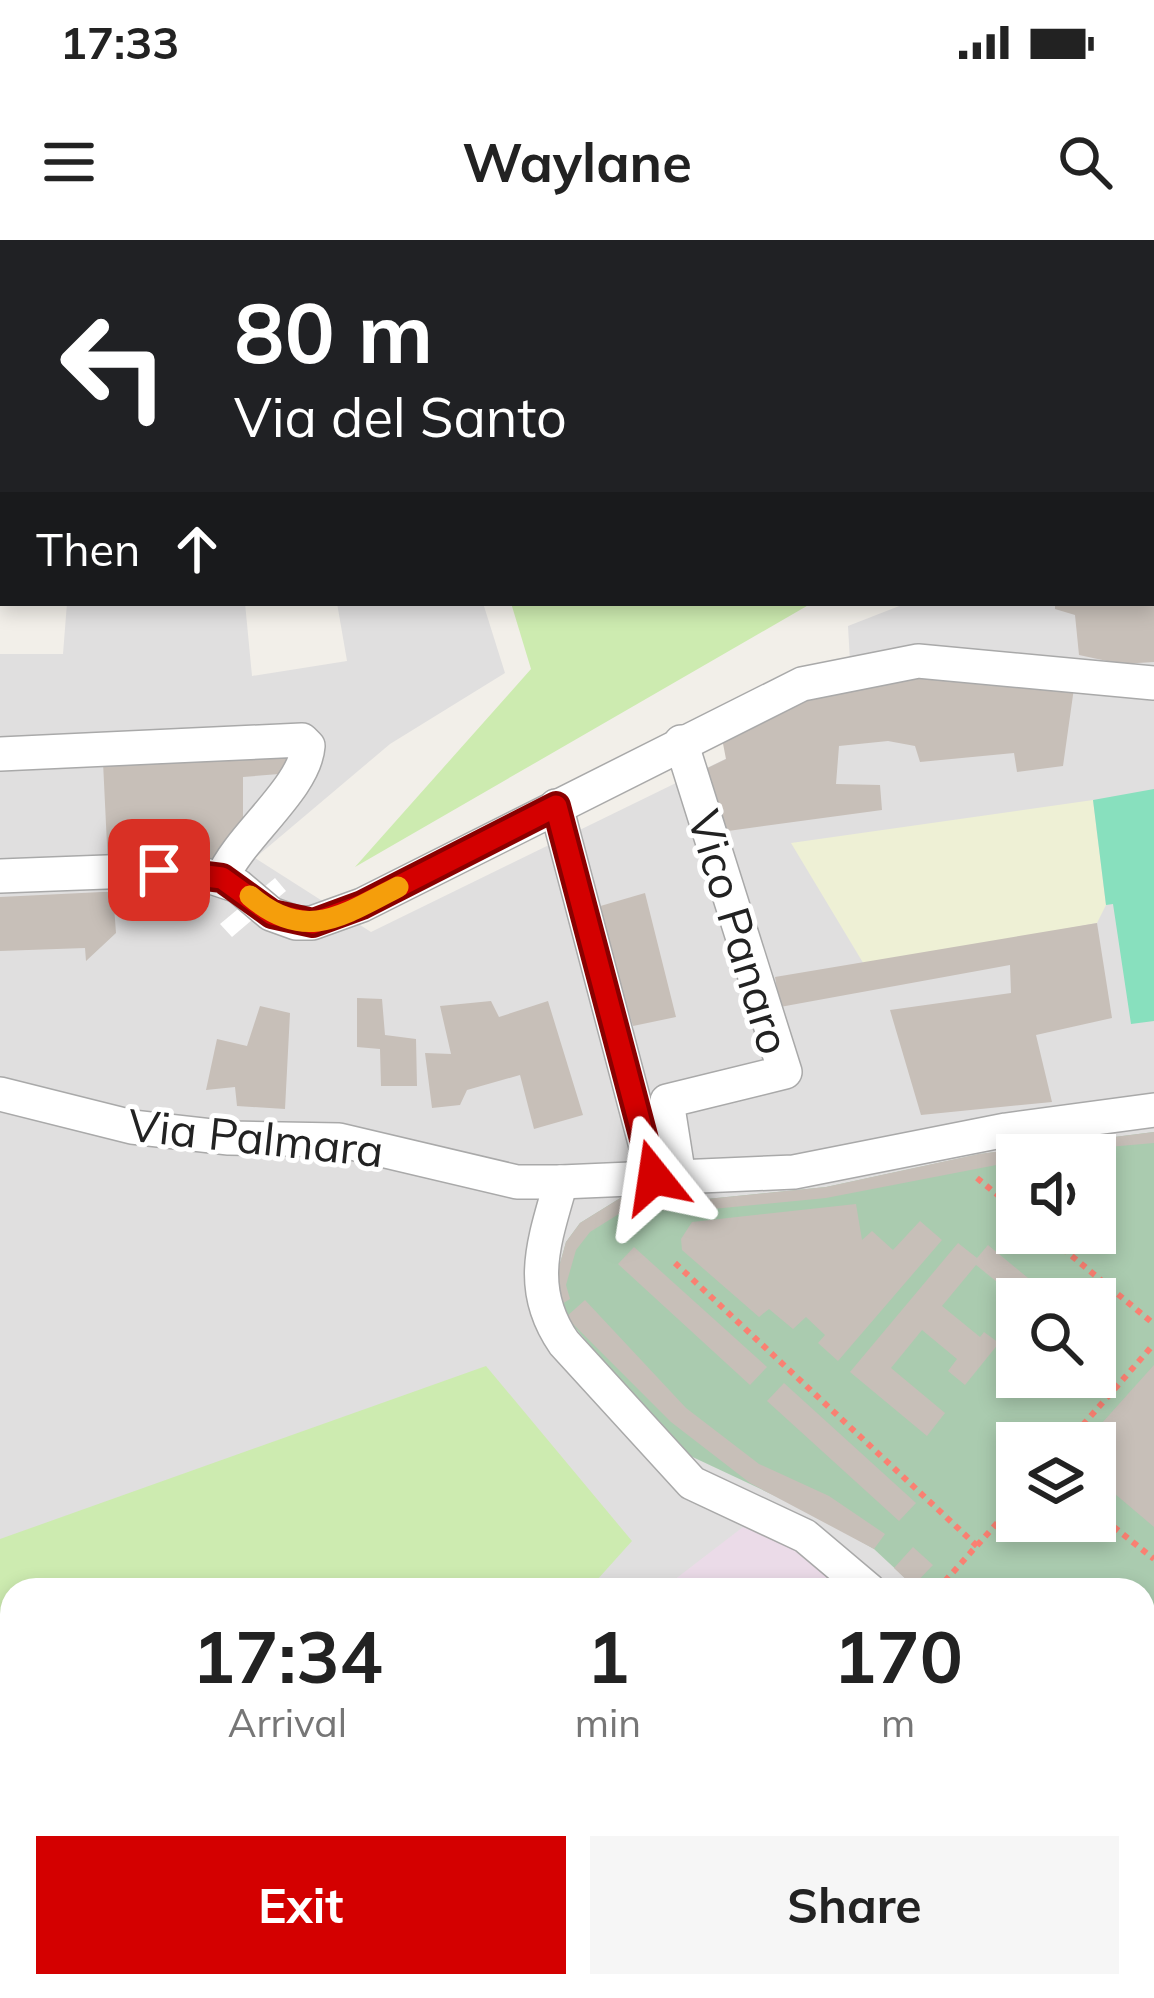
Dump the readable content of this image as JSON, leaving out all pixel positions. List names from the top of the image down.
{
  "streets": {
    "street": ["Vico Panaro", "Via Palmara"]
  },
  "crossings": [
    ["Vico Panaro", "Via Palmara"]
  ],
  "page": {
    "status": "17:33",
    "header": "Waylane",
    "turn": ["80 m", "Via del Santo"],
    "then": "Then",
    "eta": [
      "17:34",
      "Arrival",
      "1",
      "min",
      "170",
      "m"
    ],
    "buttons": ["Exit", "Share"]
  }
}
